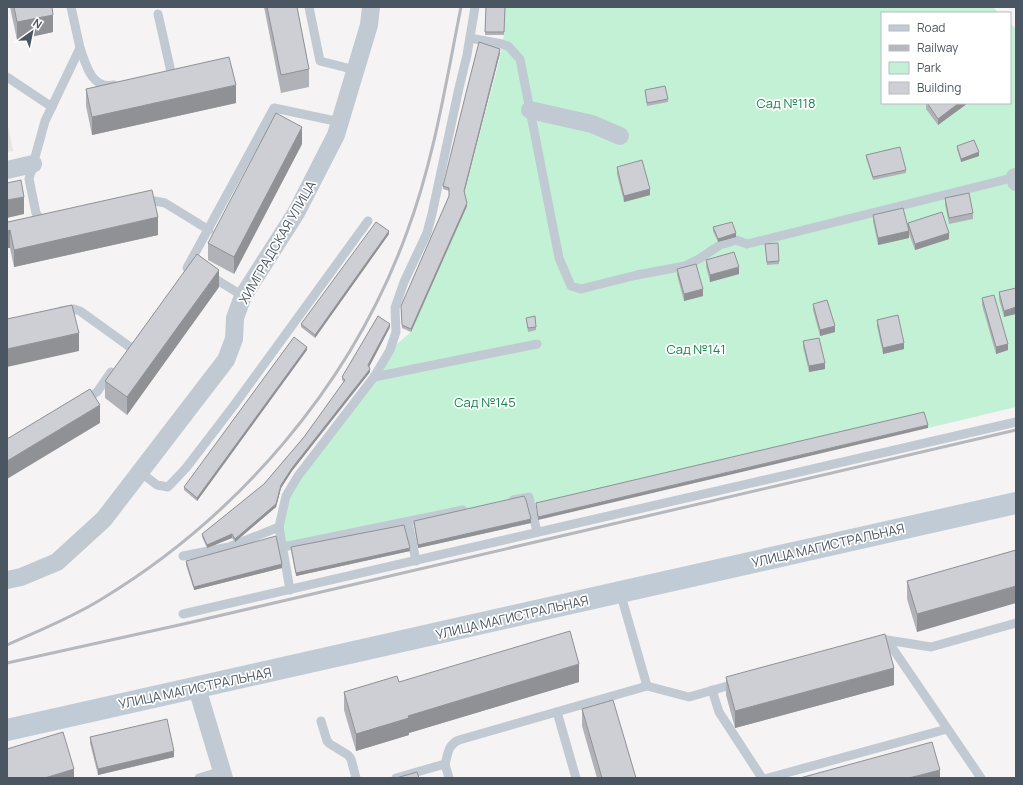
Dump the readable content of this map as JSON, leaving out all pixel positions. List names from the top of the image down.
{
  "streets": {
    "main road": ["УЛИЦА МАГИСТРАЛЬНАЯ"],
    "street": ["ХИМГРАДСКАЯ УЛИЦА"]
  },
  "parks": ["Сад №118", "Сад №141", "Сад №145"],
  "legend": [
    "Road",
    "Railway",
    "Park",
    "Building"
  ],
  "north": "top right"
}
